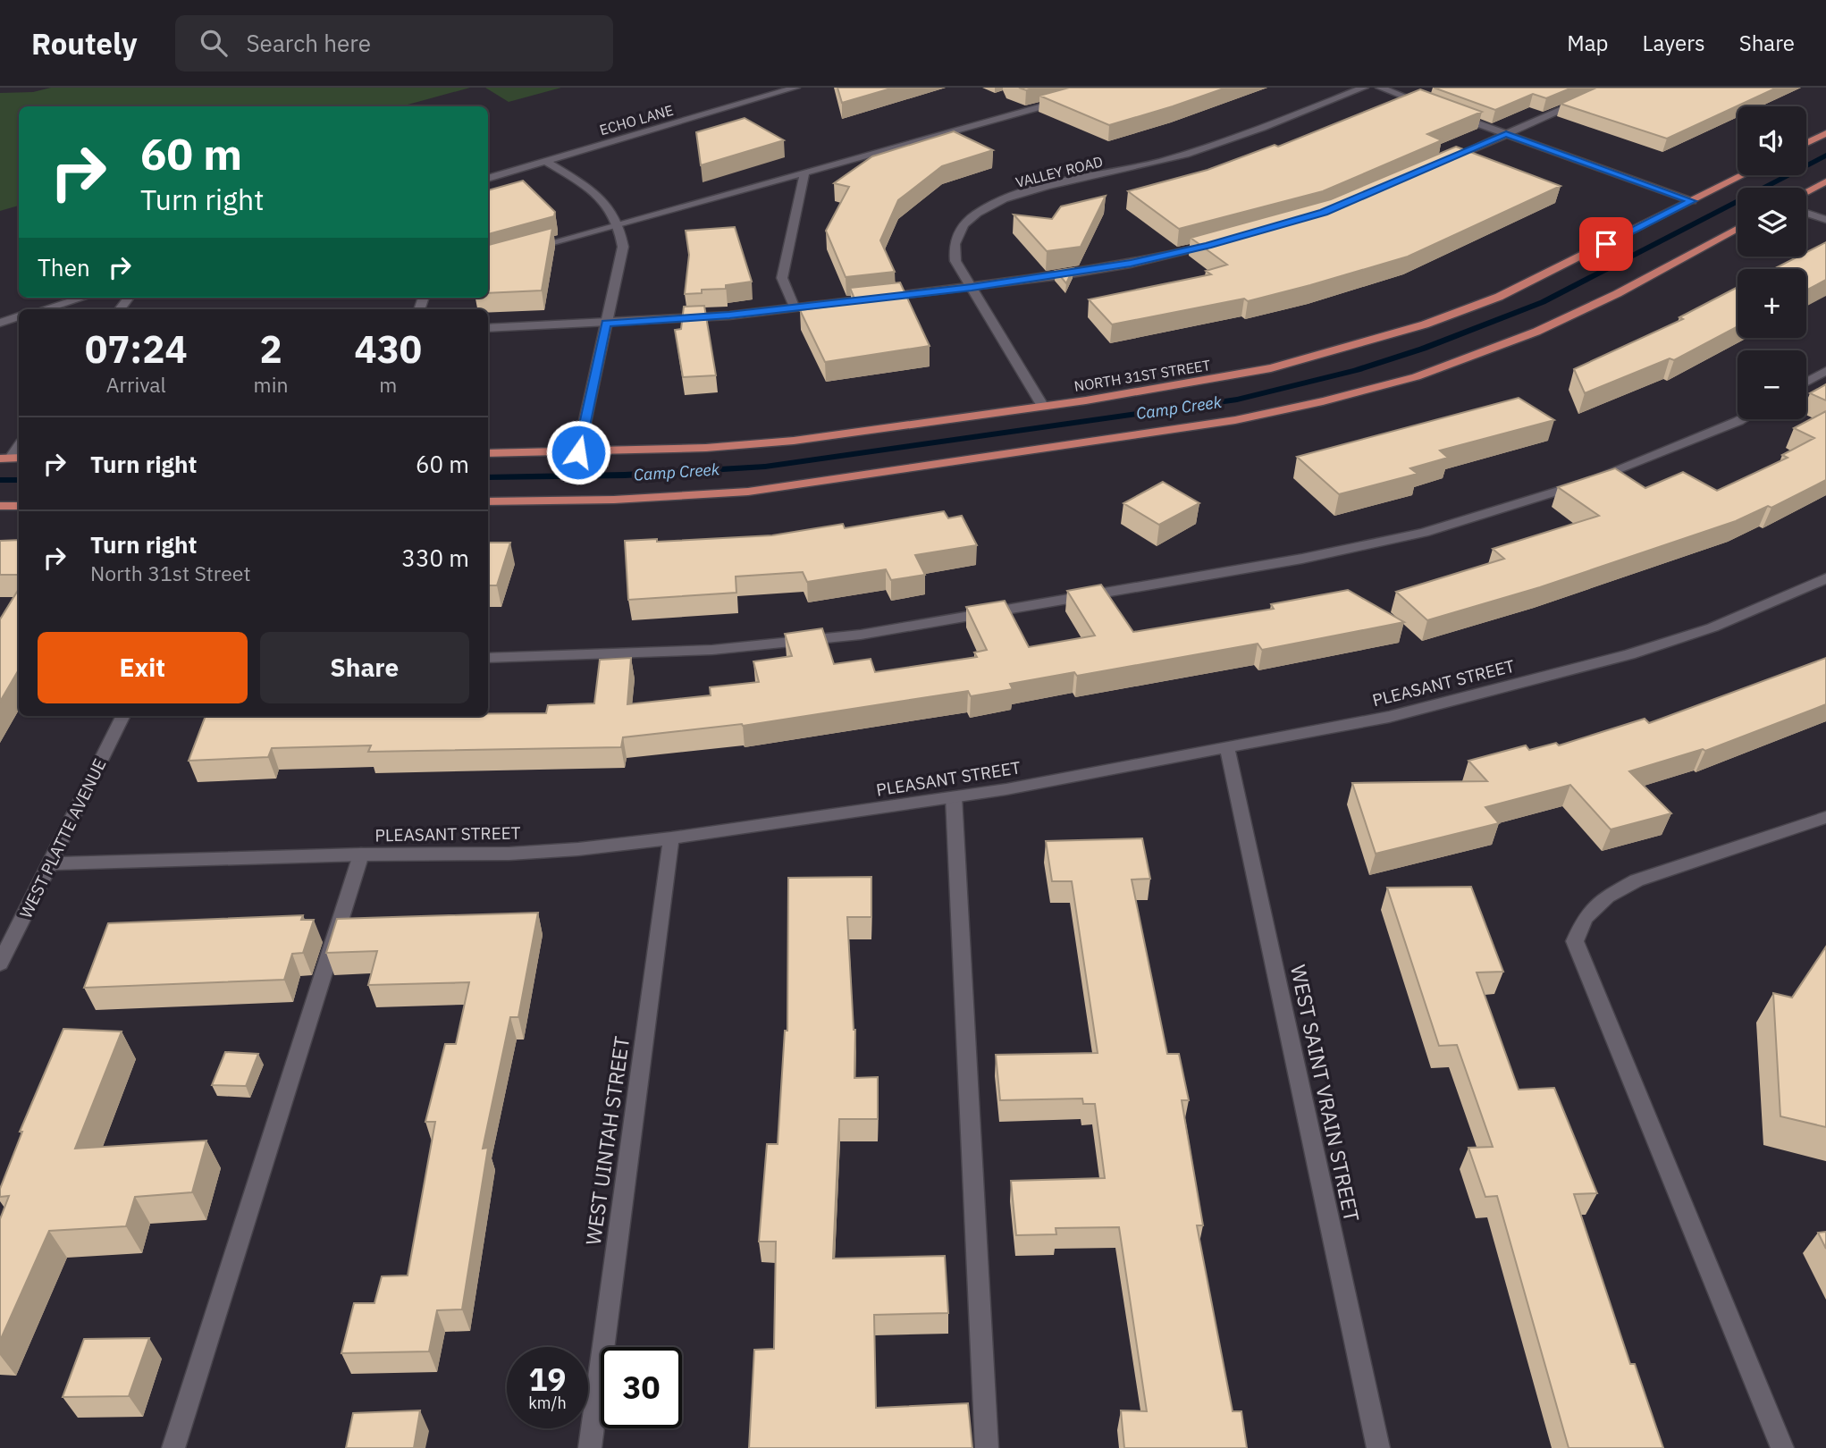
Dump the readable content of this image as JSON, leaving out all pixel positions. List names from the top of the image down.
{
  "streets": {
    "main road": ["NORTH 31ST STREET"],
    "street": [
      "ECHO LANE",
      "VALLEY ROAD",
      "PLEASANT STREET",
      "WEST PLATTE AVENUE",
      "WEST SAINT VRAIN STREET",
      "WEST UINTAH STREET"
    ]
  },
  "crossings": [
    ["VALLEY ROAD", "NORTH 31ST STREET"],
    ["PLEASANT STREET", "WEST PLATTE AVENUE"],
    ["PLEASANT STREET", "WEST SAINT VRAIN STREET"],
    ["PLEASANT STREET", "WEST UINTAH STREET"]
  ],
  "water": ["Camp Creek"],
  "page": {
    "header": "Routely",
    "search": "Search here",
    "nav": ["Map", "Layers", "Share"],
    "map_buttons": ["+", "−"],
    "turn": ["60 m", "Turn right"],
    "then": "Then",
    "eta": [
      "07:24",
      "Arrival",
      "2",
      "min",
      "430",
      "m"
    ],
    "list": [
      {
        "name": "Turn right",
        "value": "60 m"
      },
      {
        "name": "Turn right",
        "note": "North 31st Street",
        "value": "330 m"
      }
    ],
    "buttons": ["Exit", "Share"],
    "speed": "19 km/h",
    "limit": "30"
  }
}
